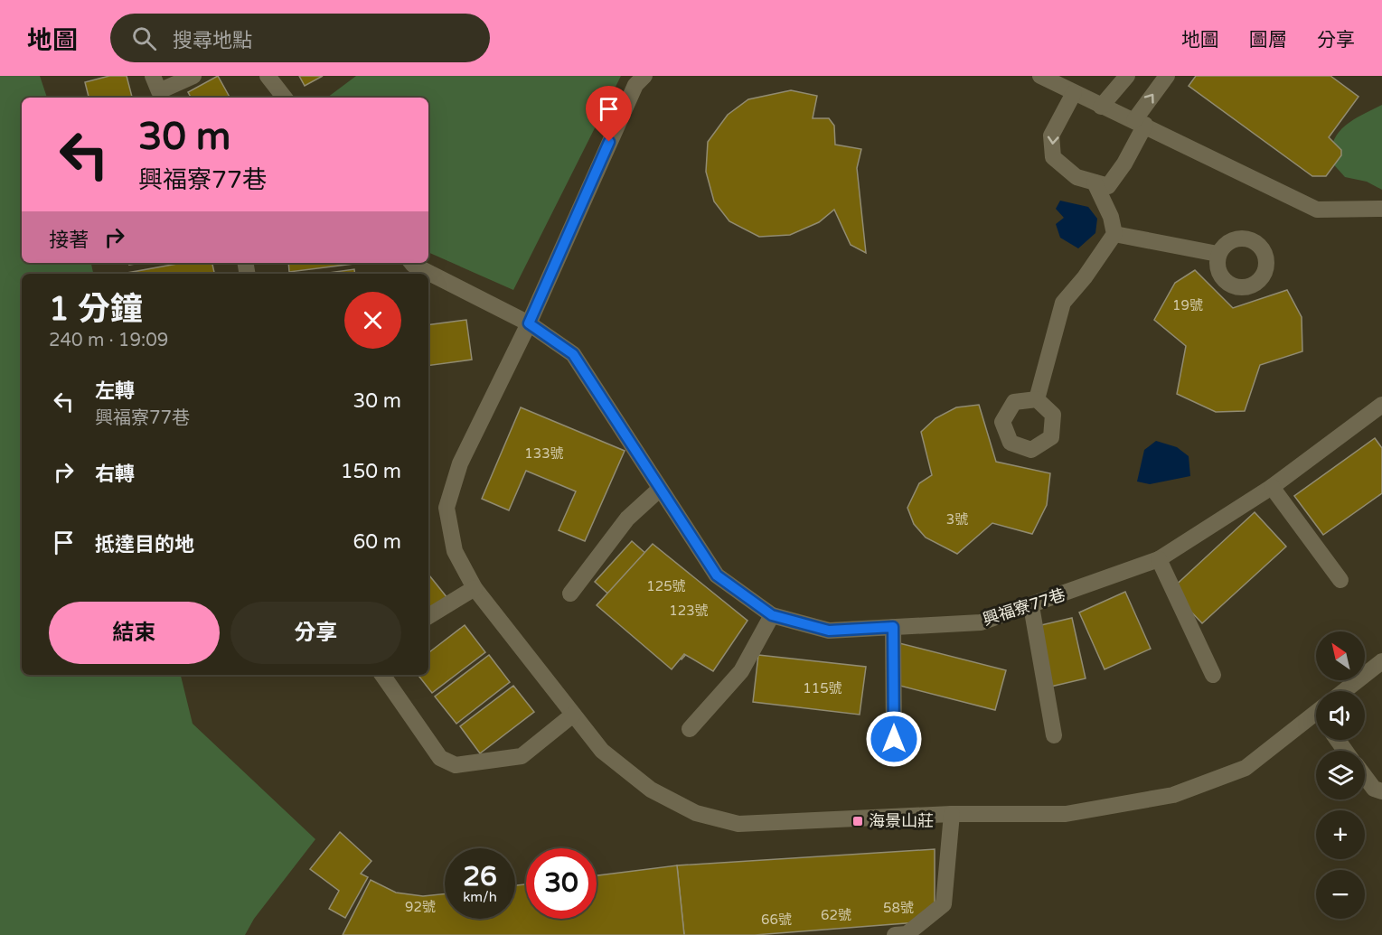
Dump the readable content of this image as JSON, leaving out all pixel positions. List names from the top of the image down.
{
  "streets": {
    "street": ["興福寮77巷"]
  },
  "places": {
    "transit": ["海景山莊"]
  },
  "house_numbers": [
    "19號",
    "133號",
    "3號",
    "125號",
    "123號",
    "115號",
    "92號",
    "58號",
    "62號",
    "66號"
  ],
  "north": "top left",
  "page": {
    "header": "地圖",
    "search": "搜尋地點",
    "nav": ["地圖", "圖層", "分享"],
    "turn": ["30 m", "興福寮77巷"],
    "then": "接著",
    "heading": ["1 分鐘", "240 m · 19:09"],
    "list": [
      {
        "name": "左轉",
        "note": "興福寮77巷",
        "value": "30 m"
      },
      {
        "name": "右轉",
        "value": "150 m"
      },
      {
        "name": "抵達目的地",
        "value": "60 m"
      }
    ],
    "buttons": ["結束", "分享"],
    "map_buttons": ["+", "−"],
    "speed": "26 km/h",
    "limit": "30"
  }
}
